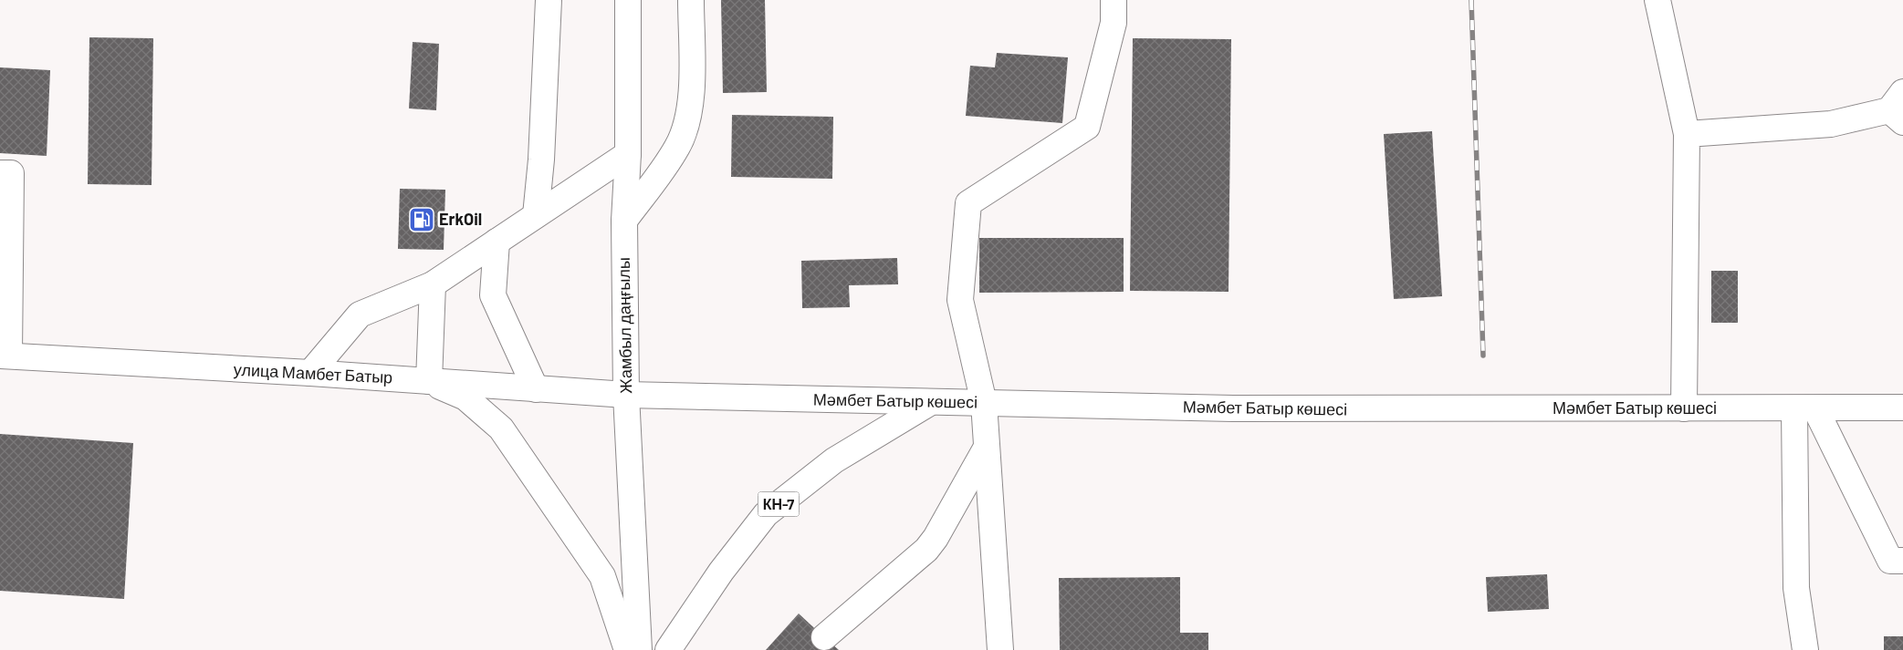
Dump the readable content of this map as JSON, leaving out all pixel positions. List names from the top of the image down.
{
  "streets": {
    "main road": [
      "Жамбыл даңғылы",
      "улица Мамбет Батыр",
      "Мәмбет Батыр көшесі",
      "КН-7"
    ]
  },
  "crossings": [
    ["Жамбыл даңғылы", "улица Мамбет Батыр"],
    ["Жамбыл даңғылы", "Мәмбет Батыр көшесі"],
    ["улица Мамбет Батыр", "Мәмбет Батыр көшесі"],
    ["Мәмбет Батыр көшесі", "КН-7"]
  ],
  "places": {
    "fuel station": ["ErkOil"]
  }
}
